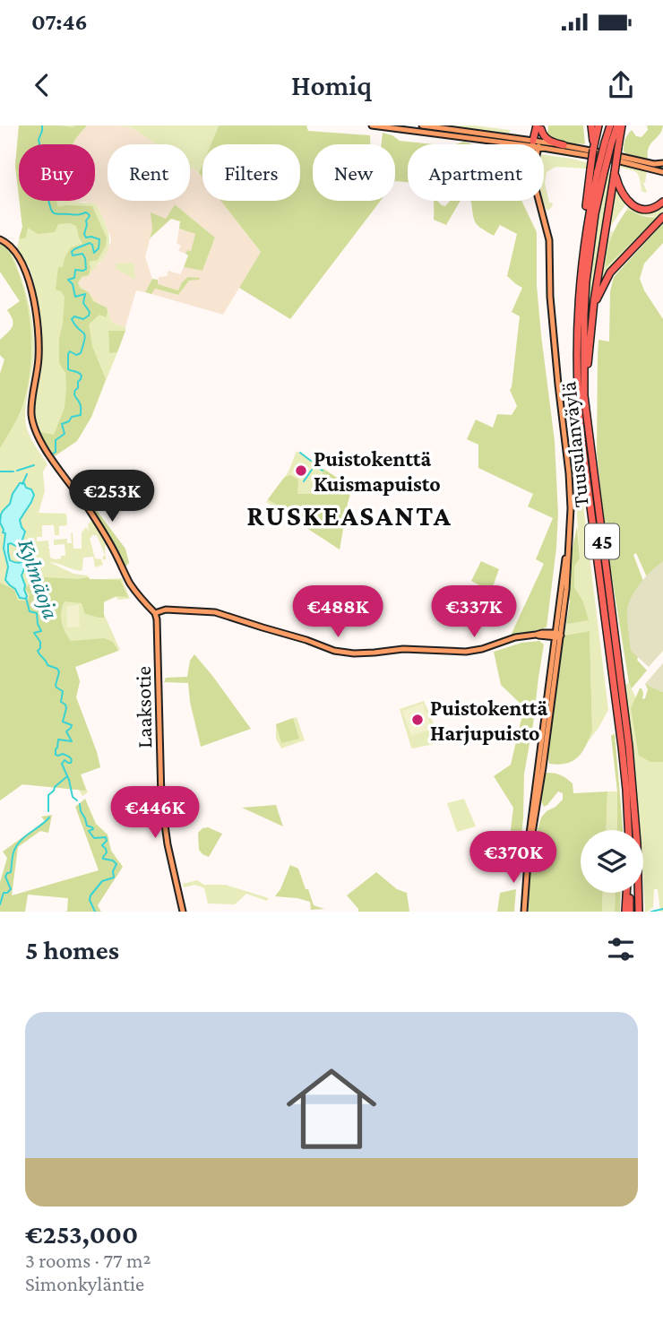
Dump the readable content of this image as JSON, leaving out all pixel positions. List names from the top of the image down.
{
  "streets": {
    "highway": ["Tuusulanväylä", "45"],
    "main road": ["Laaksotie"]
  },
  "districts": ["RUSKEASANTA"],
  "water": ["Kylmäoja"],
  "places": ["Puistokenttä Kuismapuisto", "Puistokenttä Harjupuisto"],
  "page": {
    "status": "07:46",
    "header": "Homiq",
    "chip": [
      "Buy",
      "Rent",
      "Filters",
      "New",
      "Apartment"
    ],
    "price": [
      "€253K",
      "€488K",
      "€337K",
      "€446K",
      "€370K"
    ],
    "heading": "5 homes",
    "list": [
      {
        "name": "€253,000",
        "note": "3 rooms · 77 m² · Simonkyläntie"
      }
    ]
  }
}
